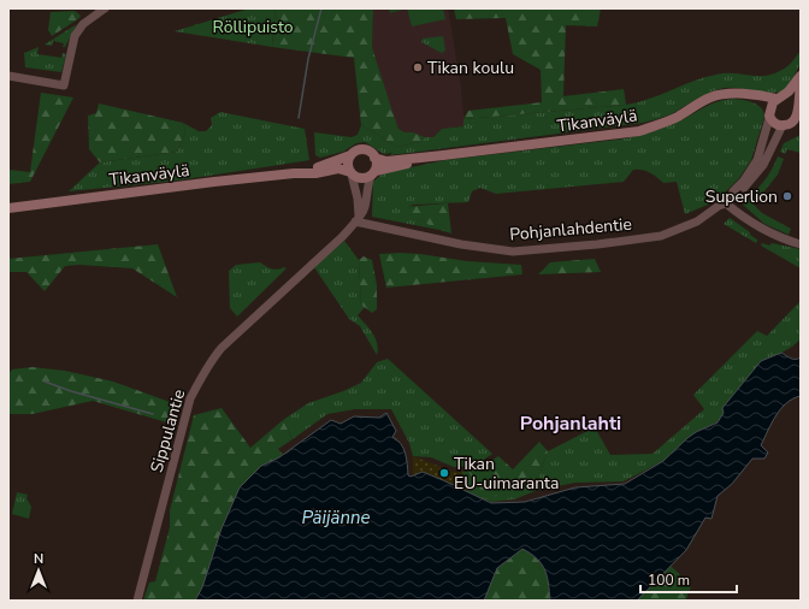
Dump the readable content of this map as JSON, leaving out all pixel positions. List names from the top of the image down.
{
  "streets": {
    "main road": ["Tikanväylä"],
    "street": ["Pohjanlahdentie", "Sippulantie"]
  },
  "crossings": [
    ["Tikanväylä", "Pohjanlahdentie"],
    ["Tikanväylä", "Sippulantie"],
    ["Pohjanlahdentie", "Sippulantie"]
  ],
  "districts": ["Pohjanlahti"],
  "water": ["Päijänne"],
  "parks": ["Röllipuisto"],
  "places": ["Tikan koulu", "Superlion", "Tikan EU-uimaranta"],
  "scale_bar": "100 m",
  "north": "top"
}
